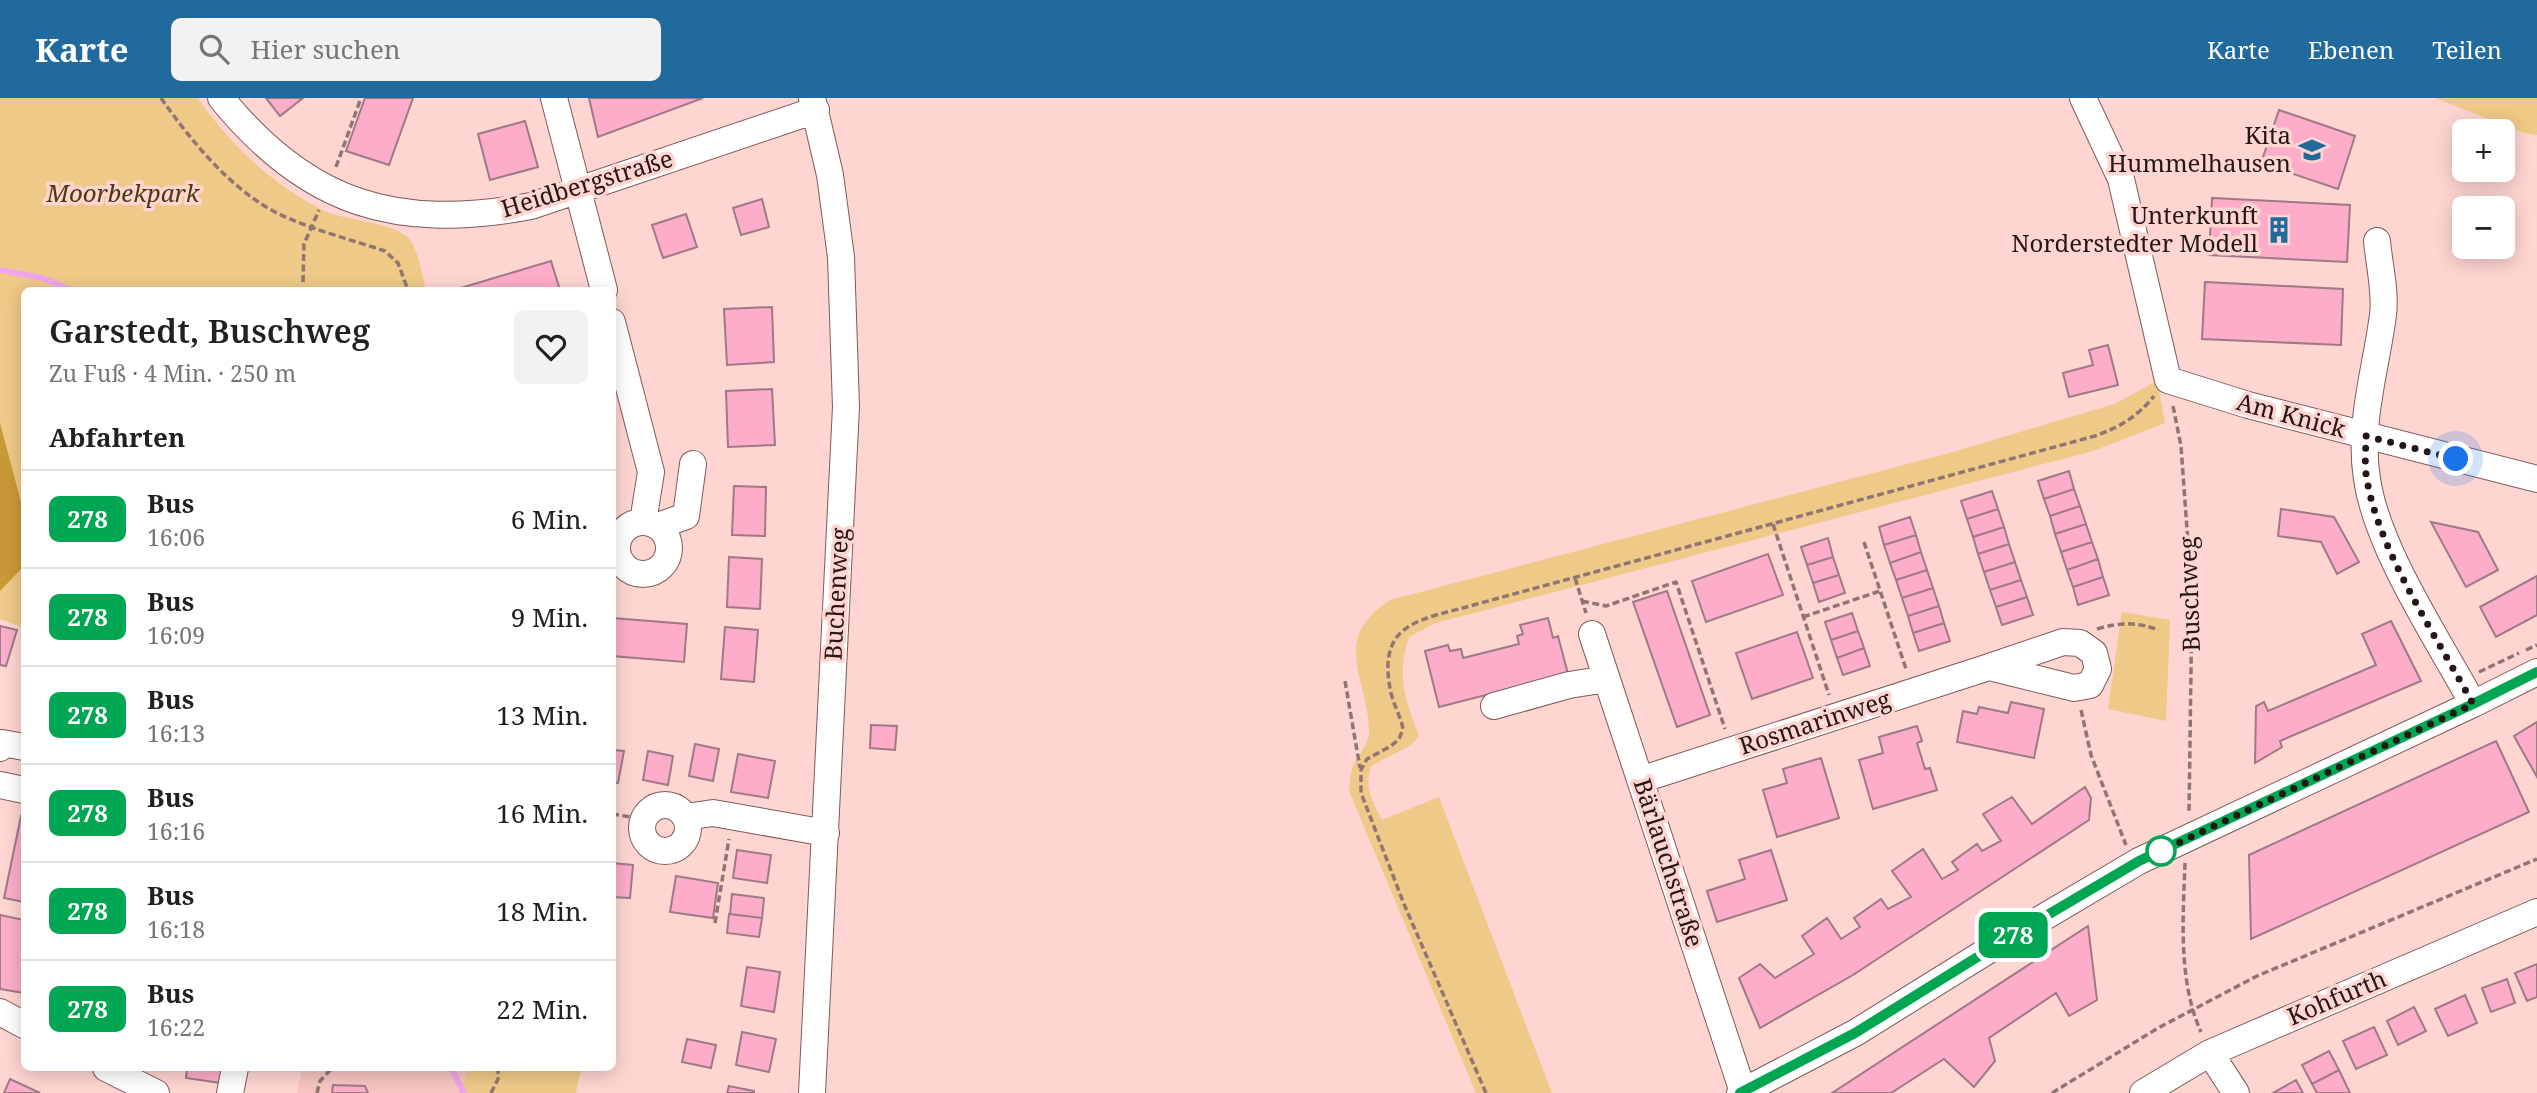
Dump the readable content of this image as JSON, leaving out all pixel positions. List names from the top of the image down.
{
  "streets": {
    "street": [
      "Heidbergstraße",
      "Am Knick",
      "Buchenweg",
      "Rosmarinweg",
      "Bärlauchstraße",
      "Kohfurth"
    ],
    "path": ["Buschweg"]
  },
  "crossings": [
    ["Heidbergstraße", "Buchenweg"],
    ["Am Knick", "Buschweg"],
    ["Buschweg", "Kohfurth"],
    ["Rosmarinweg", "Bärlauchstraße"]
  ],
  "parks": ["Moorbekpark"],
  "places": {
    "school or university": ["Kita Hummelhausen"],
    "building": ["Unterkunft Norderstedter Modell"]
  },
  "lines": ["bus line 278"],
  "page": {
    "header": "Karte",
    "search": "Hier suchen",
    "nav": ["Karte", "Ebenen", "Teilen"],
    "on_map": "278",
    "map_buttons": ["+", "−"],
    "heading": [
      ["Garstedt, Buschweg", "Zu Fuß · 4 Min. · 250 m"],
      "Abfahrten"
    ],
    "list": [
      {
        "mark": "278",
        "name": "Bus",
        "note": "16:06",
        "value": "6 Min."
      },
      {
        "mark": "278",
        "name": "Bus",
        "note": "16:09",
        "value": "9 Min."
      },
      {
        "mark": "278",
        "name": "Bus",
        "note": "16:13",
        "value": "13 Min."
      },
      {
        "mark": "278",
        "name": "Bus",
        "note": "16:16",
        "value": "16 Min."
      },
      {
        "mark": "278",
        "name": "Bus",
        "note": "16:18",
        "value": "18 Min."
      },
      {
        "mark": "278",
        "name": "Bus",
        "note": "16:22",
        "value": "22 Min."
      }
    ]
  }
}
